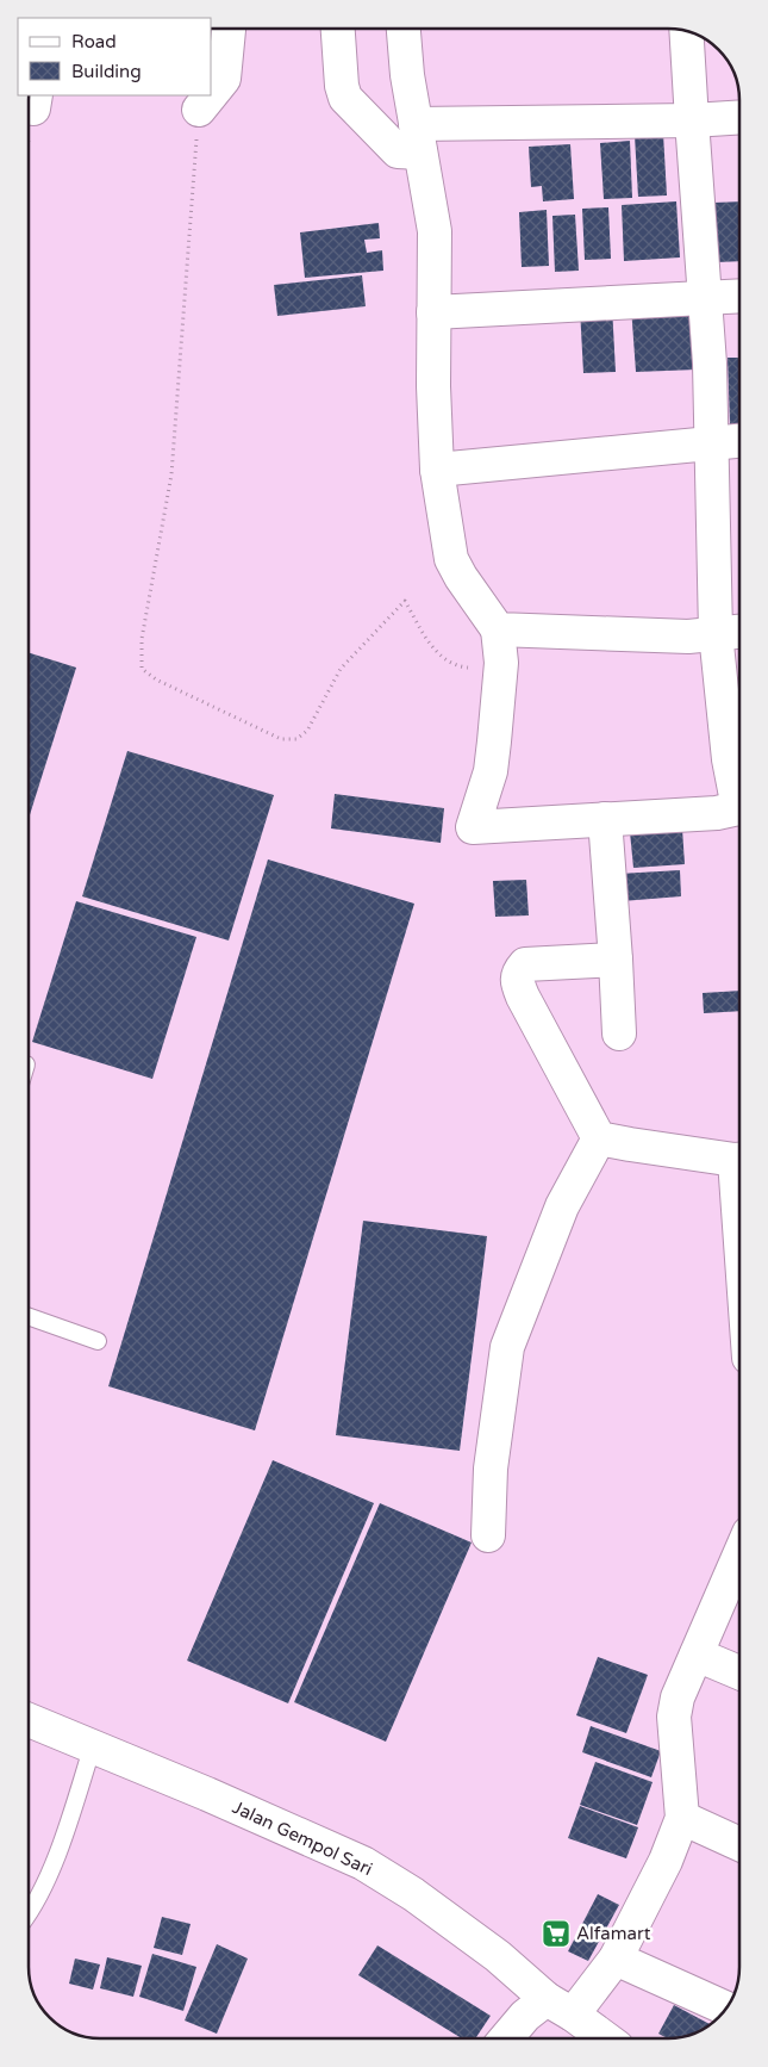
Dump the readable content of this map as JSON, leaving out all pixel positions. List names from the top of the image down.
{
  "streets": {
    "street": ["Jalan Gempol Sari"]
  },
  "places": {
    "supermarket": ["Alfamart"]
  },
  "legend": ["Road", "Building"]
}
